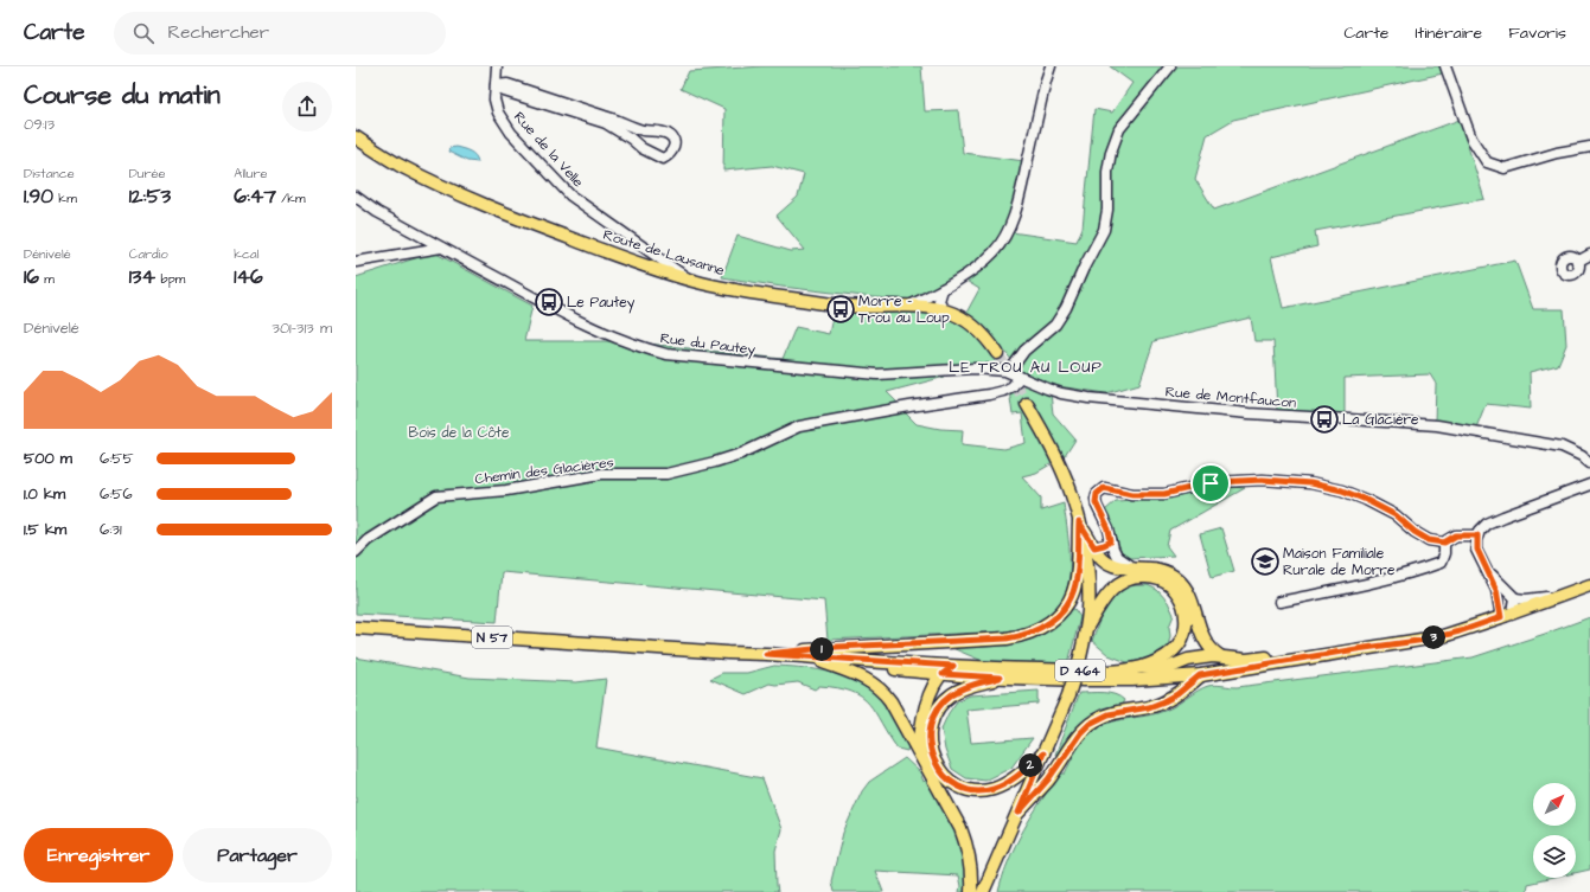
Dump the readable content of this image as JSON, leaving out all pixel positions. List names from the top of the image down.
{
  "streets": {
    "main road": ["Route de Lausanne", "N 57", "D 464"],
    "street": [
      "Rue de la Velle",
      "Rue du Pautey",
      "Rue de Montfaucon",
      "Chemin des Glacières"
    ]
  },
  "crossings": [
    ["Rue de la Velle", "Route de Lausanne"],
    ["Rue du Pautey", "Rue de Montfaucon"],
    ["Rue de Montfaucon", "Chemin des Glacières"],
    ["N 57", "D 464"]
  ],
  "districts": ["LE TROU AU LOUP"],
  "parks": ["Bois de la Côte"],
  "places": {
    "bus stop": ["Le Pautey", "Morre - Trou au Loup", "La Glacière"],
    "school or university": ["Maison Familiale Rurale de Morre"]
  },
  "north": "top right",
  "page": {
    "header": "Carte",
    "search": "Rechercher",
    "nav": ["Carte", "Itinéraire", "Favoris"],
    "heading": ["Course du matin", "09:13"],
    "stats": [
      ["Distance", "1.90 km"],
      ["Durée", "12:53"],
      ["Allure", "6:47 /km"],
      ["Dénivelé", "16 m"],
      ["Cardio", "134 bpm"],
      ["kcal", "146"]
    ],
    "chart": ["Dénivelé", "301–313 m"],
    "list": [
      {
        "name": "500 m",
        "note": "6:55"
      },
      {
        "name": "1.0 km",
        "note": "6:56"
      },
      {
        "name": "1.5 km",
        "note": "6:31"
      }
    ],
    "pins": ["3", "1", "2"],
    "buttons": ["Enregistrer", "Partager"]
  }
}
